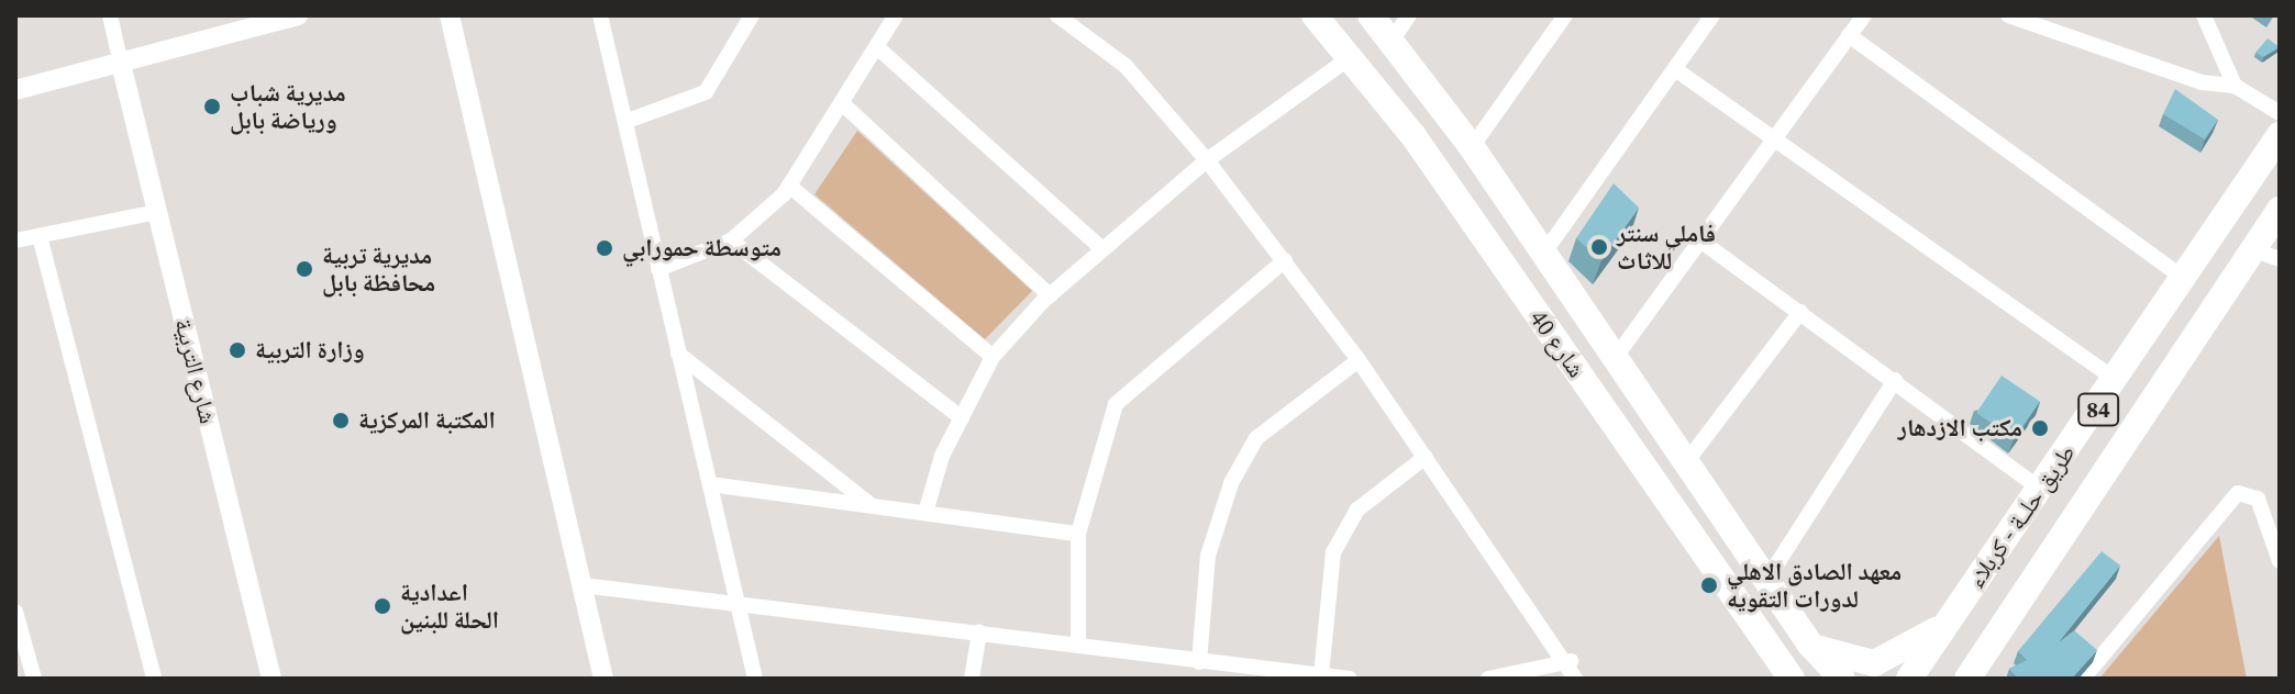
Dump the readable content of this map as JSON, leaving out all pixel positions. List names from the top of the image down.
{
  "streets": {
    "main road": ["شارع 40", "84", "طريق حلــة - كربلاء"],
    "street": ["شارع التربية"]
  },
  "places": [
    "مديرية شباب ورياضة بابل",
    "فاملي سنتر للاثاث",
    "متوسطة حمورابي",
    "مديرية تربية محافظة بابل",
    "وزارة التربية",
    "المكتبة المركزية",
    "مكتب الازدهار",
    "معهد الصادق الاهلي لدورات التقويه",
    "اعدادية الحلة للبنين"
  ]
}
